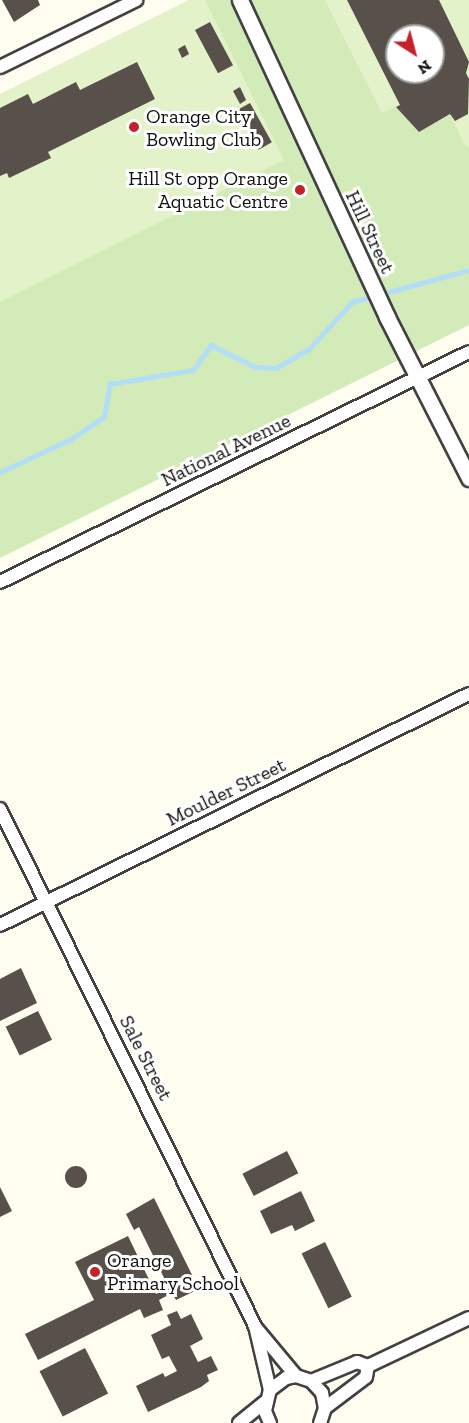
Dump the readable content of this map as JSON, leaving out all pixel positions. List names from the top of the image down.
{
  "streets": {
    "street": [
      "Hill Street",
      "National Avenue",
      "Moulder Street",
      "Sale Street"
    ]
  },
  "crossings": [
    ["Hill Street", "National Avenue"],
    ["Moulder Street", "Sale Street"]
  ],
  "places": ["Orange City Bowling Club", "Hill St opp Orange Aquatic Centre", "Orange Primary School"],
  "north": "bottom right"
}
